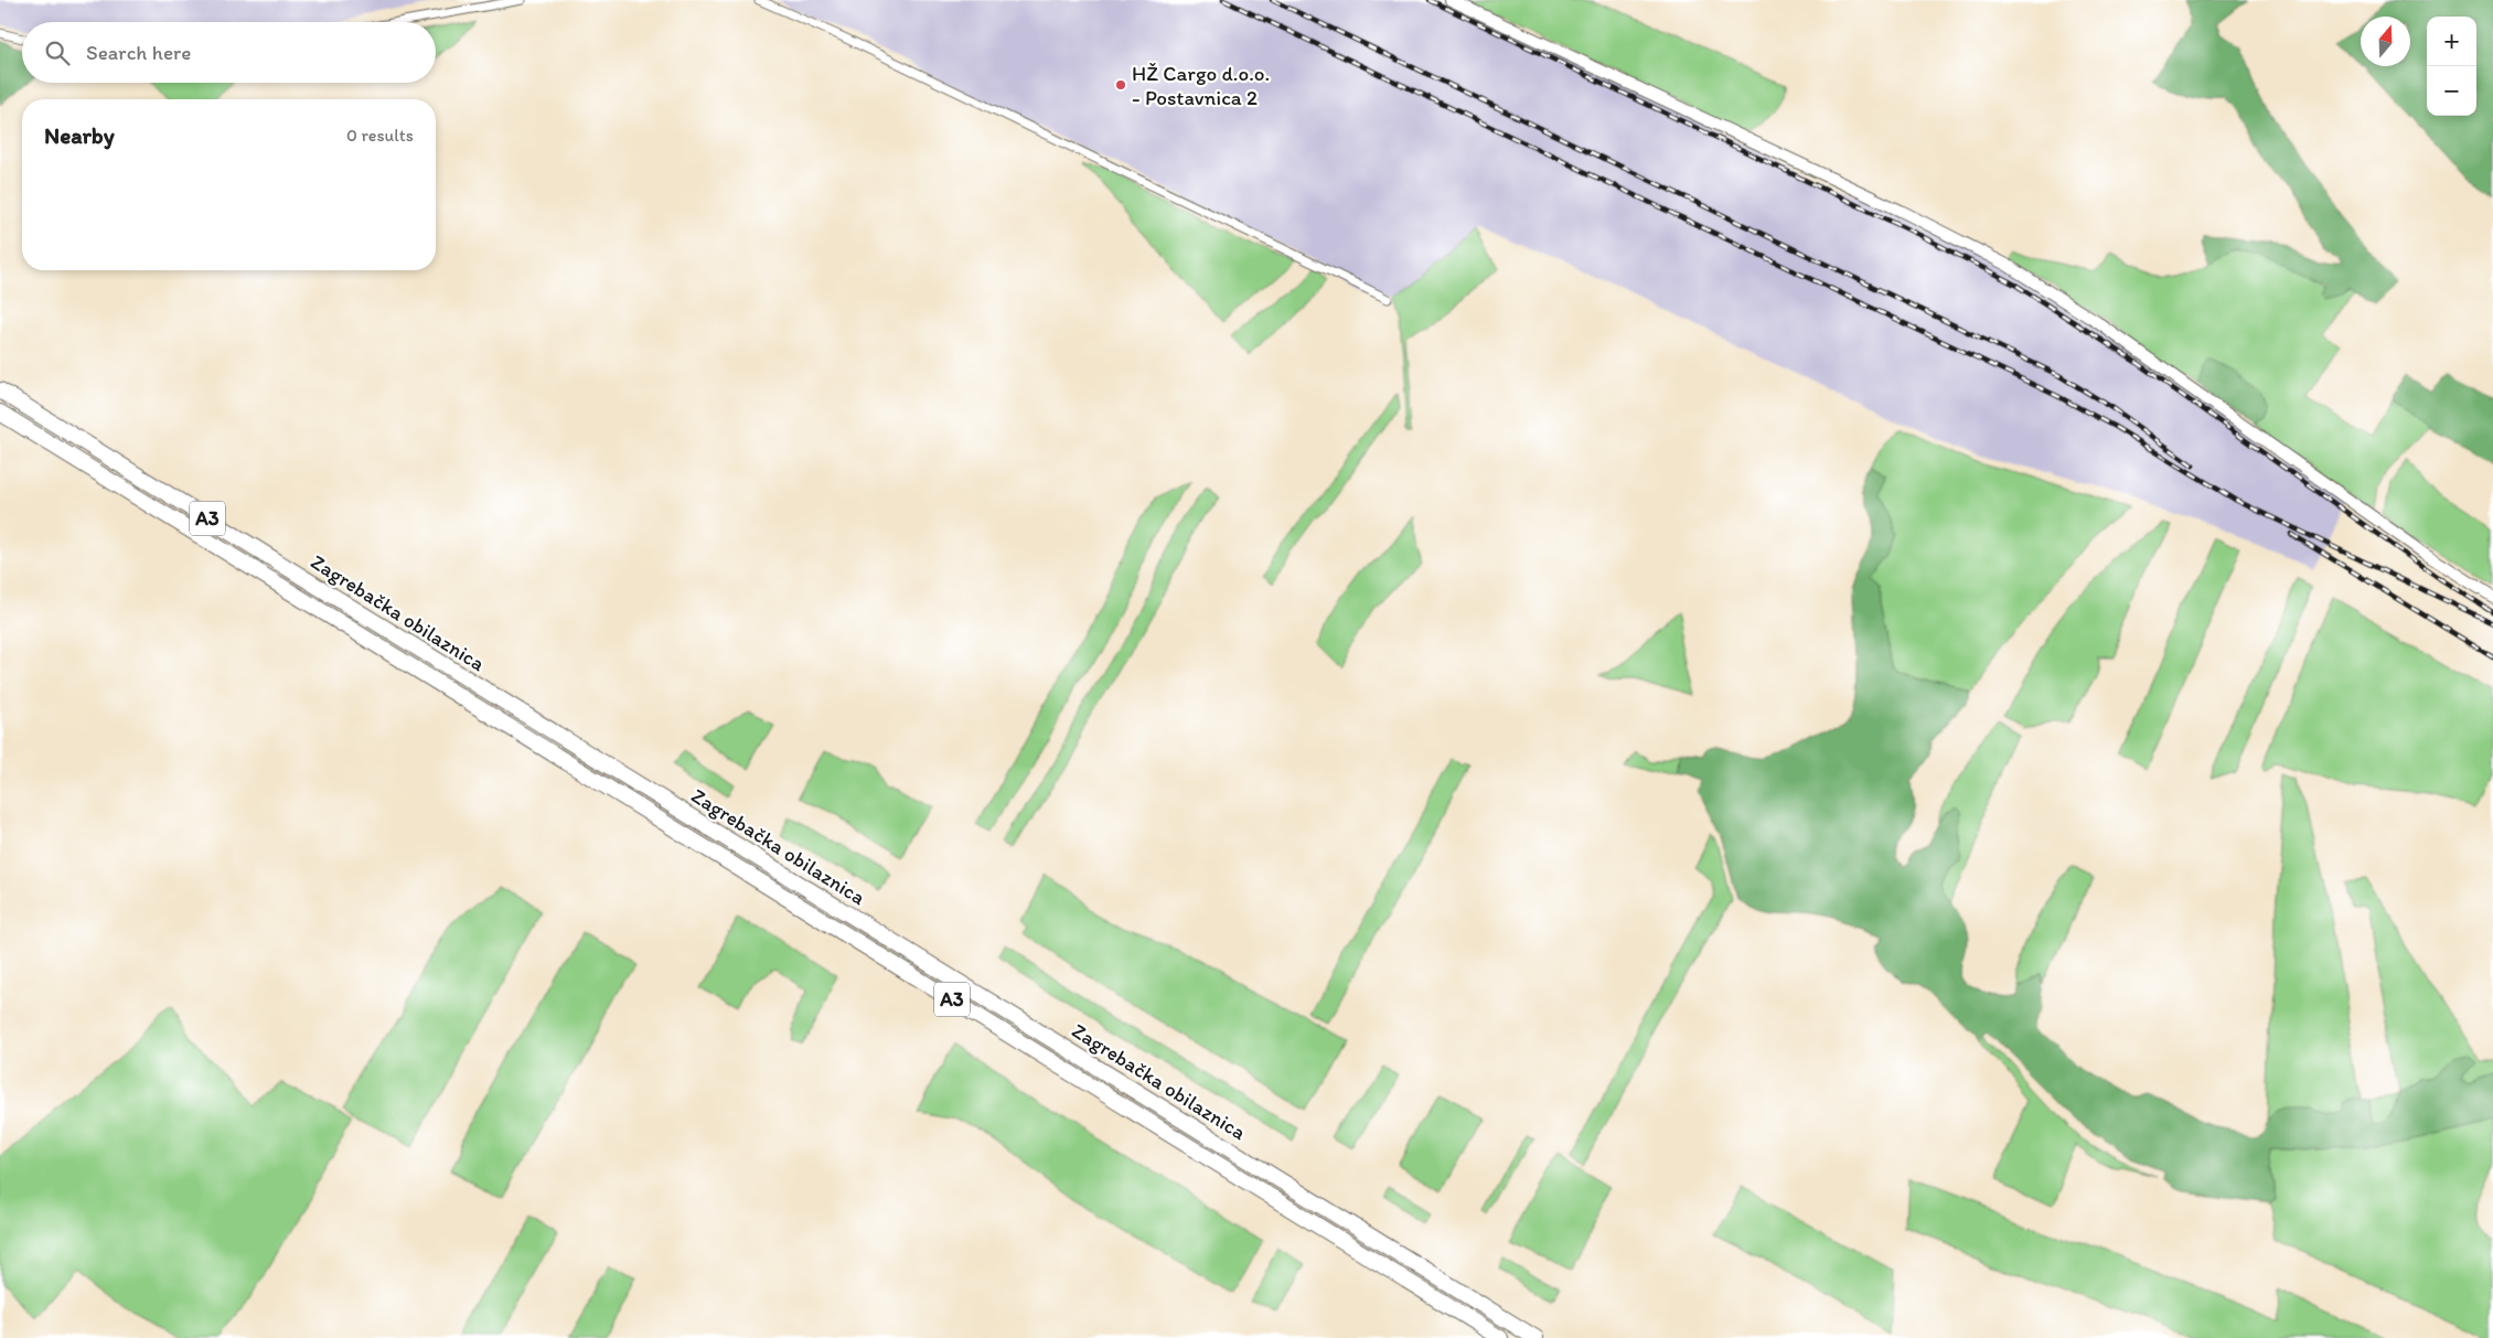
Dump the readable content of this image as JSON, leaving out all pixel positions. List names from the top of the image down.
{
  "streets": {
    "highway": ["A3", "Zagrebačka obilaznica"]
  },
  "places": ["HŽ Cargo d.o.o. - Postavnica 2"],
  "north": "top",
  "page": {
    "map_buttons": ["+", "−"],
    "search": "Search here",
    "heading": ["Nearby", "0 results"]
  }
}
